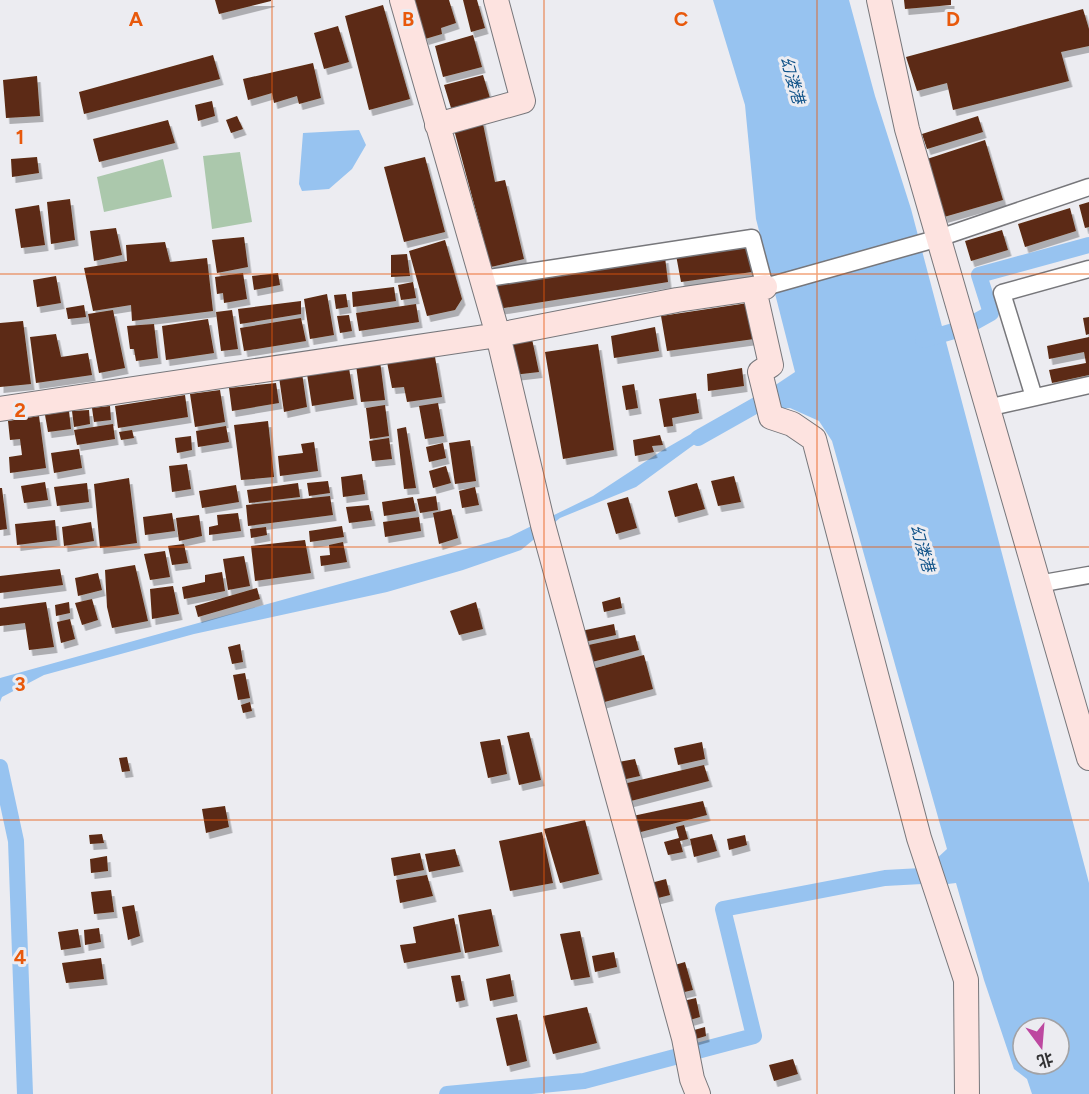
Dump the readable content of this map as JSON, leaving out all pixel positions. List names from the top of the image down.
{
  "water": ["幻溇港"],
  "north": "bottom",
  "grid": {
    "columns": [
      "A",
      "B",
      "C",
      "D"
    ],
    "rows": [
      "1",
      "2",
      "3",
      "4"
    ]
  }
}
